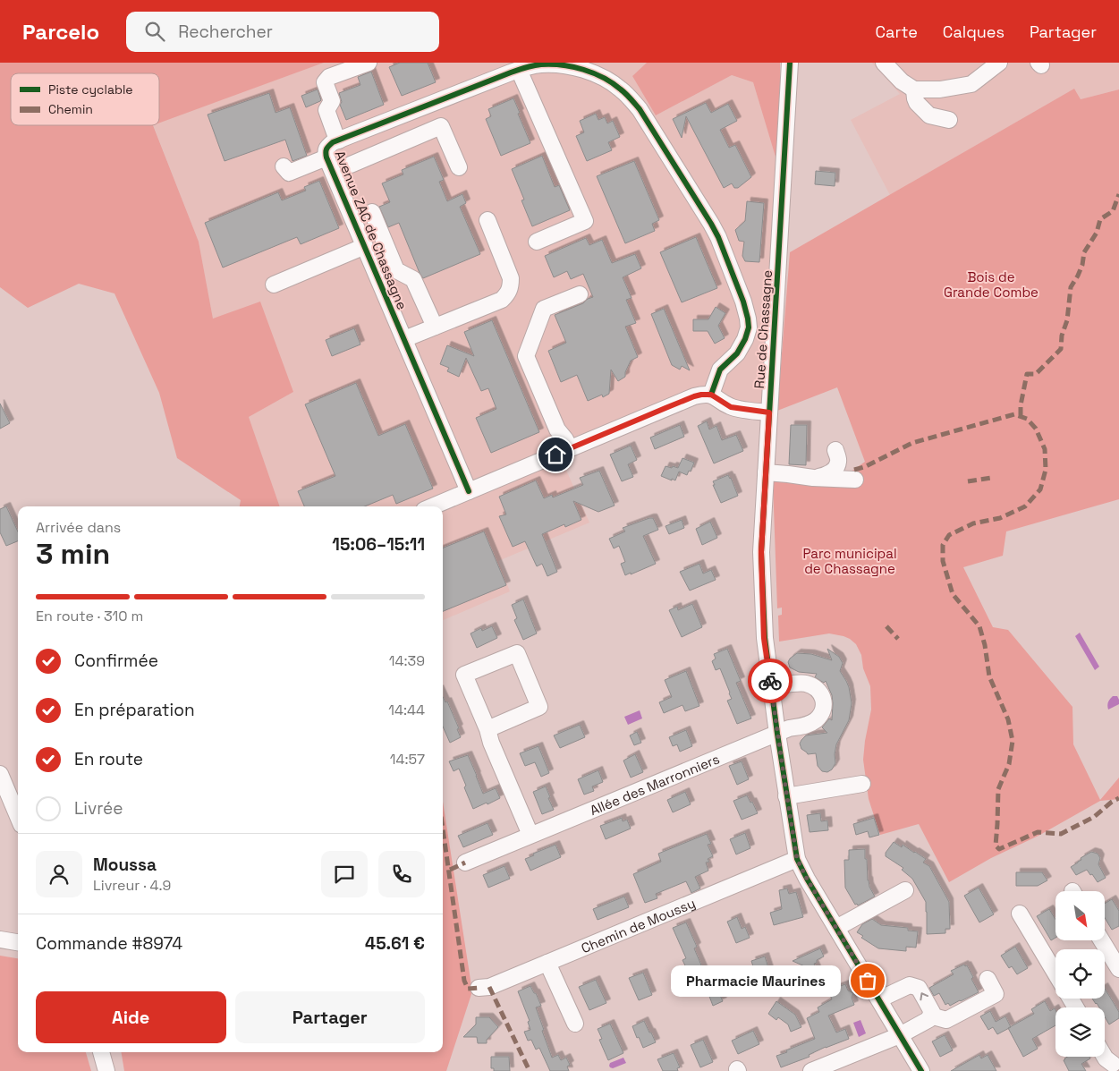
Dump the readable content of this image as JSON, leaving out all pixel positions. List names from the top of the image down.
{
  "streets": {
    "street": [
      "Avenue ZAC de Chassagne",
      "Rue de Chassagne",
      "Allée des Marronniers",
      "Chemin de Moussy"
    ]
  },
  "crossings": [
    ["Rue de Chassagne", "Allée des Marronniers"],
    ["Rue de Chassagne", "Chemin de Moussy"]
  ],
  "parks": ["Bois de Grande Combe", "Parc municipal de Chassagne"],
  "places": ["Pharmacie Maurines"],
  "legend": ["Piste cyclable", "Chemin"],
  "north": "bottom right",
  "page": {
    "header": "Parcelo",
    "search": "Rechercher",
    "nav": ["Carte", "Calques", "Partager"],
    "heading": ["3 min", "Arrivée dans", "15:06–15:11"],
    "panel": [
      "Moussa",
      "Livreur · 4.9",
      "Commande #8974",
      "45.61 €"
    ],
    "bar": "En route · 310 m",
    "list": [
      ["Confirmée", "14:39"],
      ["En préparation", "14:44"],
      ["En route", "14:57"],
      "Livrée"
    ],
    "bubble": "Pharmacie Maurines",
    "buttons": ["Aide", "Partager"]
  }
}
